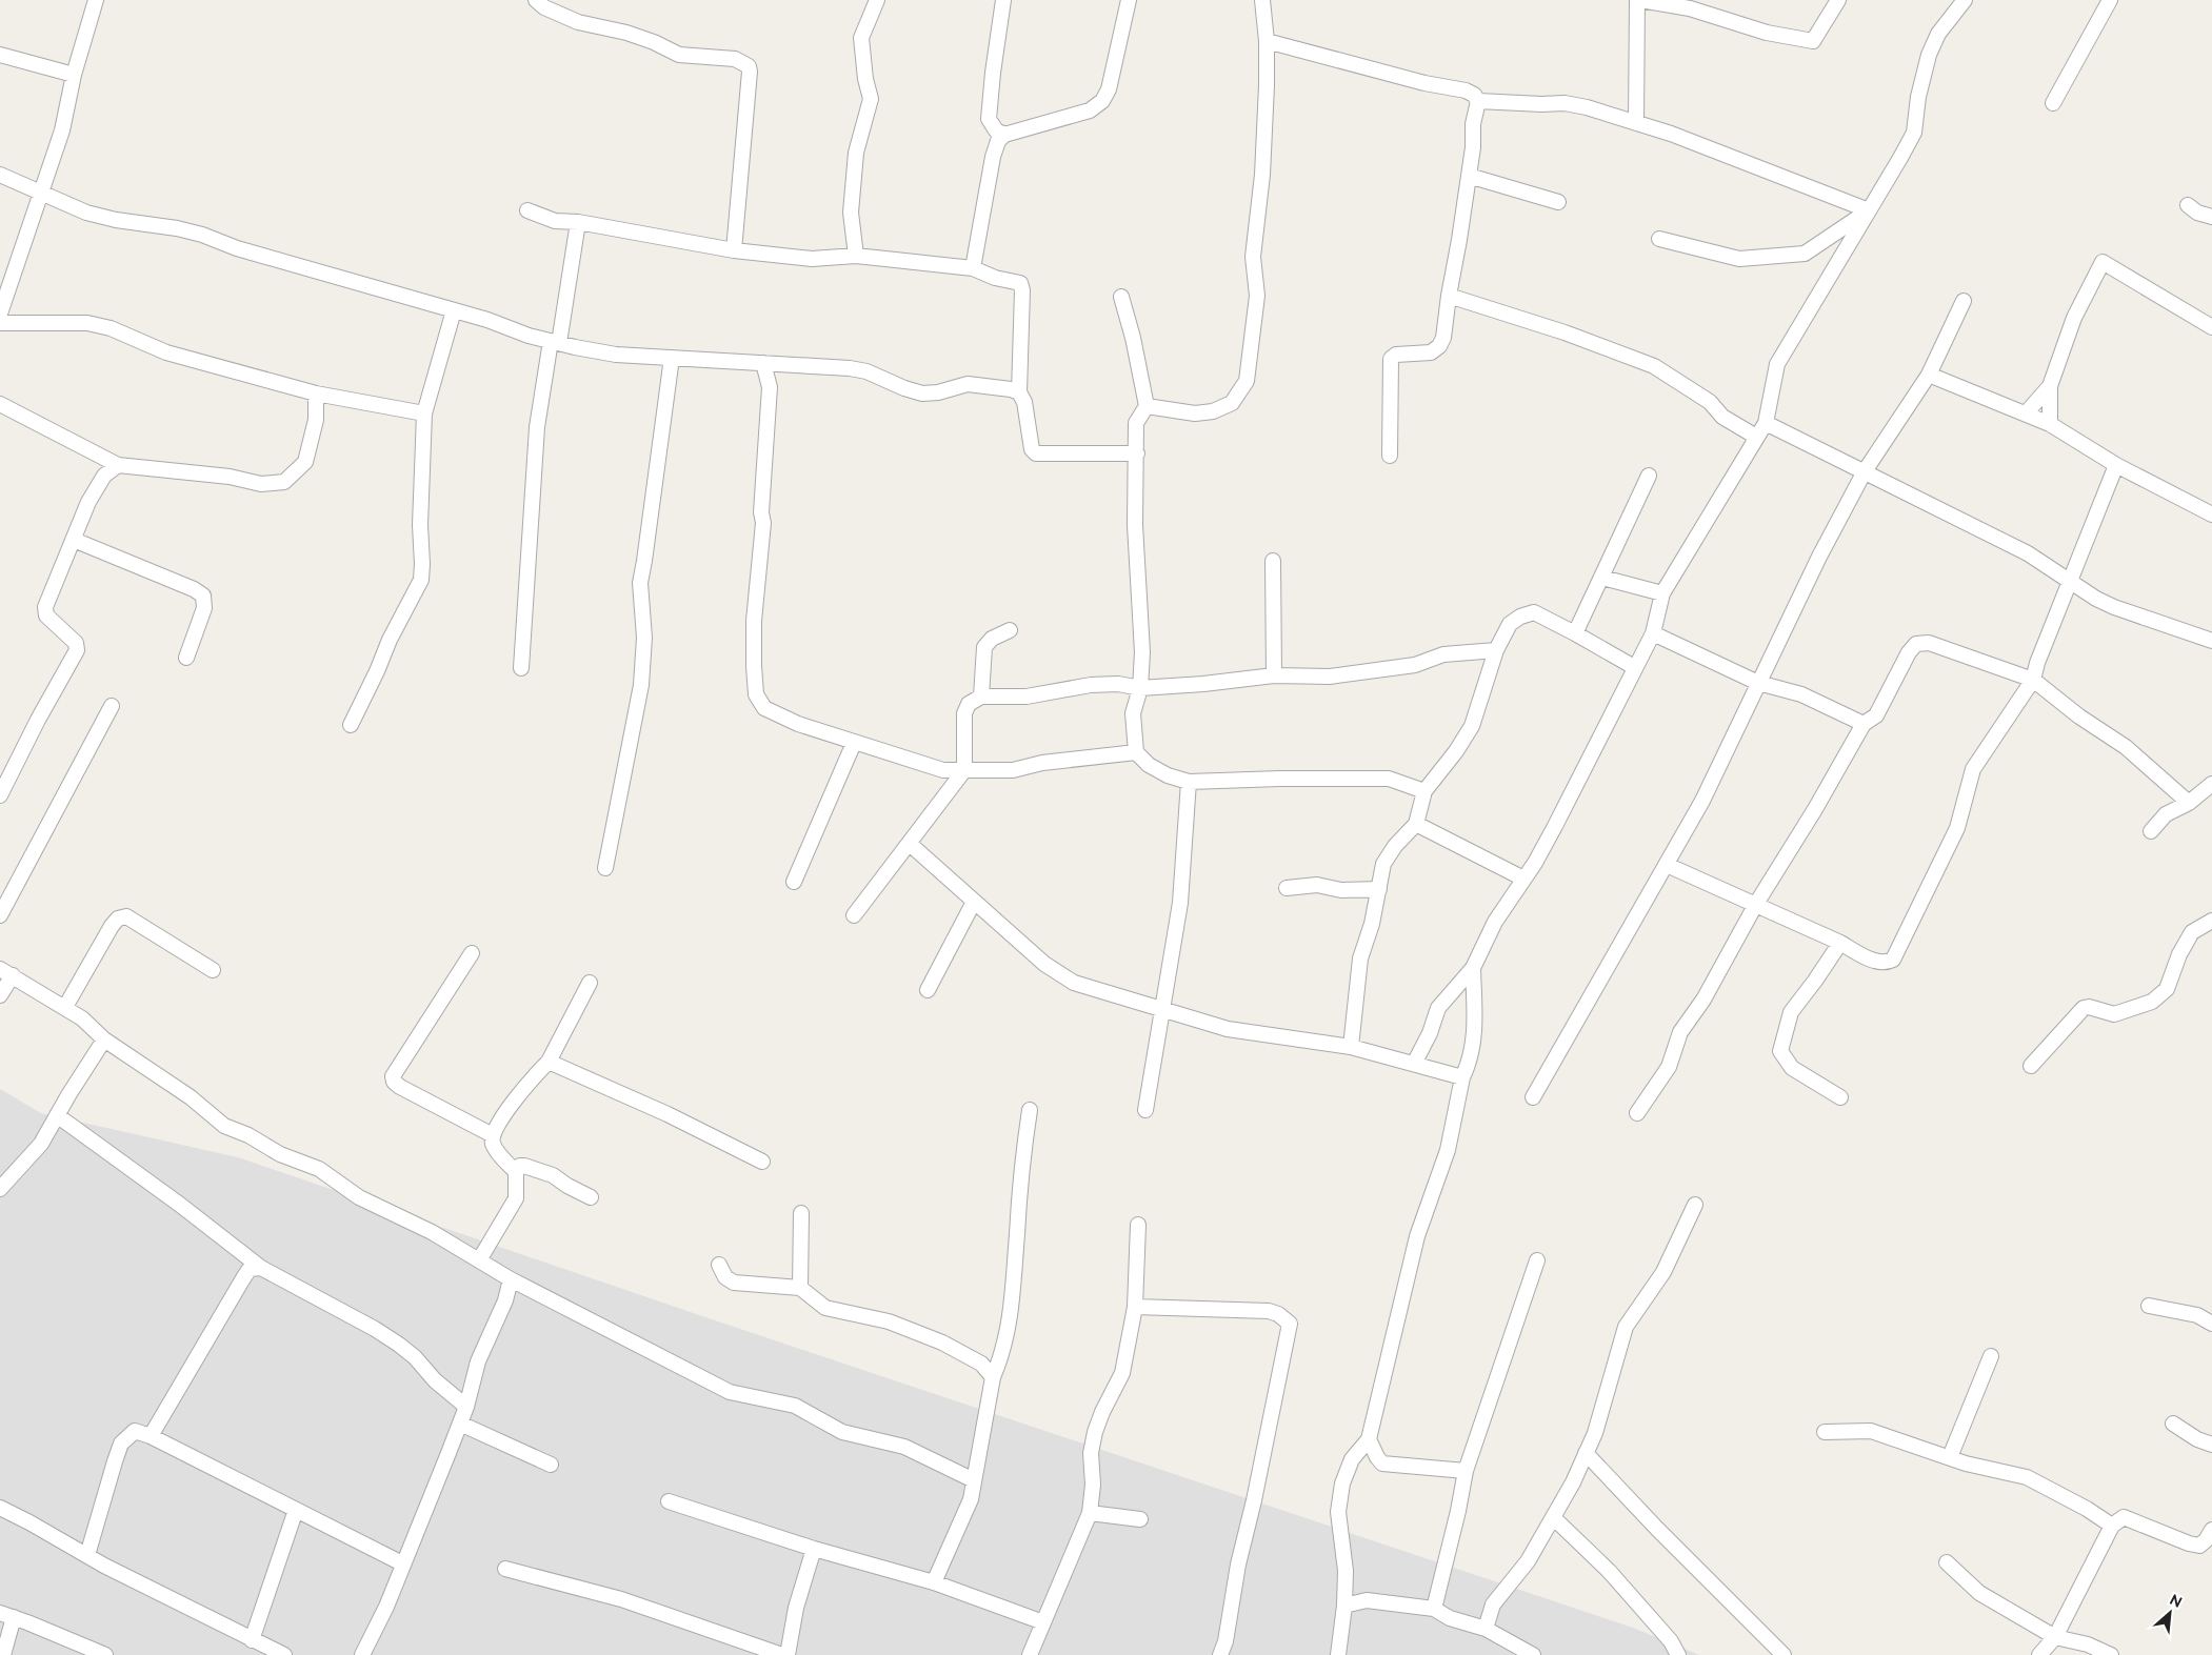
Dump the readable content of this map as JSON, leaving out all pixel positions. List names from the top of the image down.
{
  "north": "top right"
}
